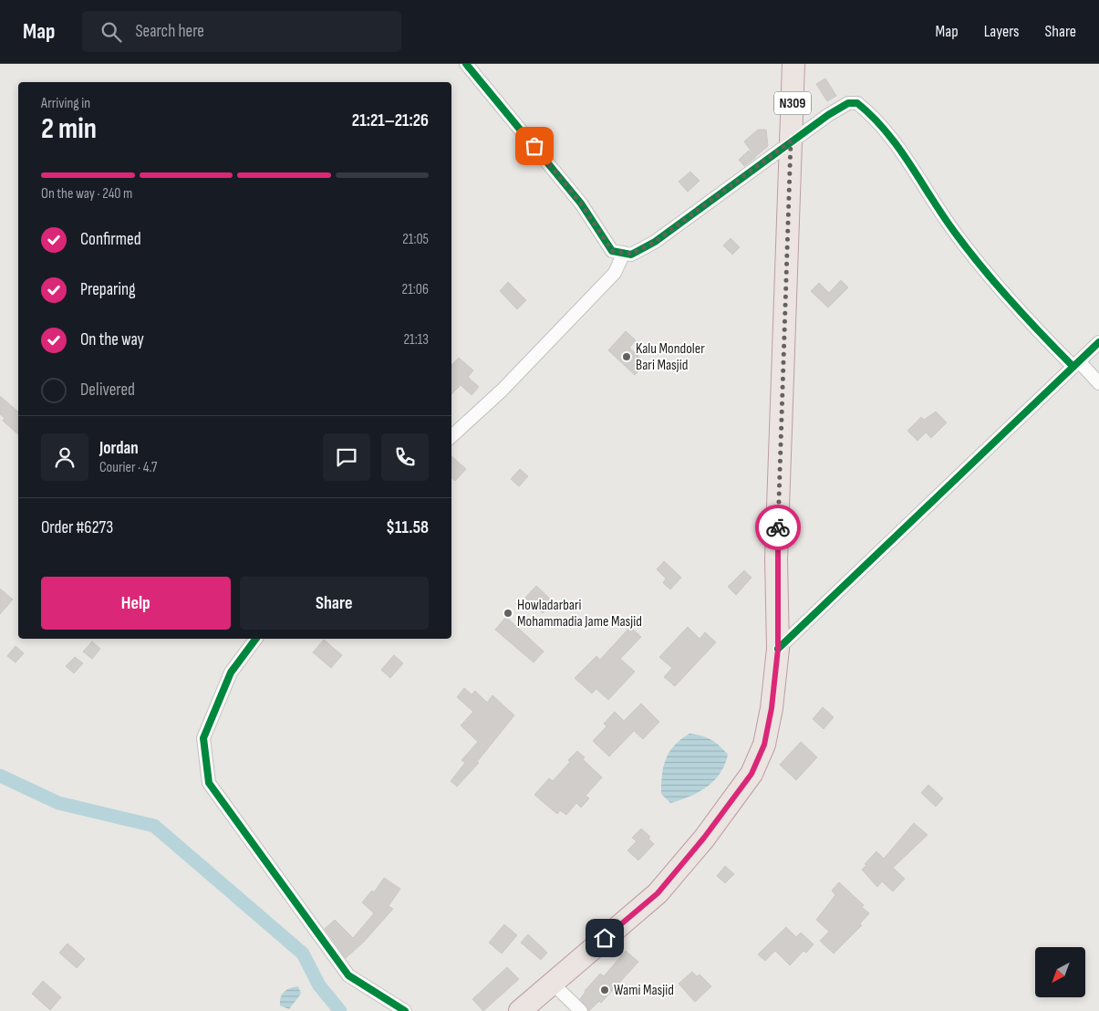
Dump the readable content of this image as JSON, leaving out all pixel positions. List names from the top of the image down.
{
  "streets": {
    "highway": ["N309"]
  },
  "places": ["Kalu Mondoler Bari Masjid", "Howladarbari Mohammadia Jame Masjid", "Wami Masjid"],
  "north": "bottom left",
  "page": {
    "header": "Map",
    "search": "Search here",
    "nav": ["Map", "Layers", "Share"],
    "heading": ["2 min", "Arriving in", "21:21–21:26"],
    "panel": [
      "Jordan",
      "Courier · 4.7",
      "Order #6273",
      "$11.58"
    ],
    "bar": "On the way · 240 m",
    "list": [
      ["Confirmed", "21:05"],
      ["Preparing", "21:06"],
      ["On the way", "21:13"],
      "Delivered"
    ],
    "buttons": ["Help", "Share"]
  }
}
